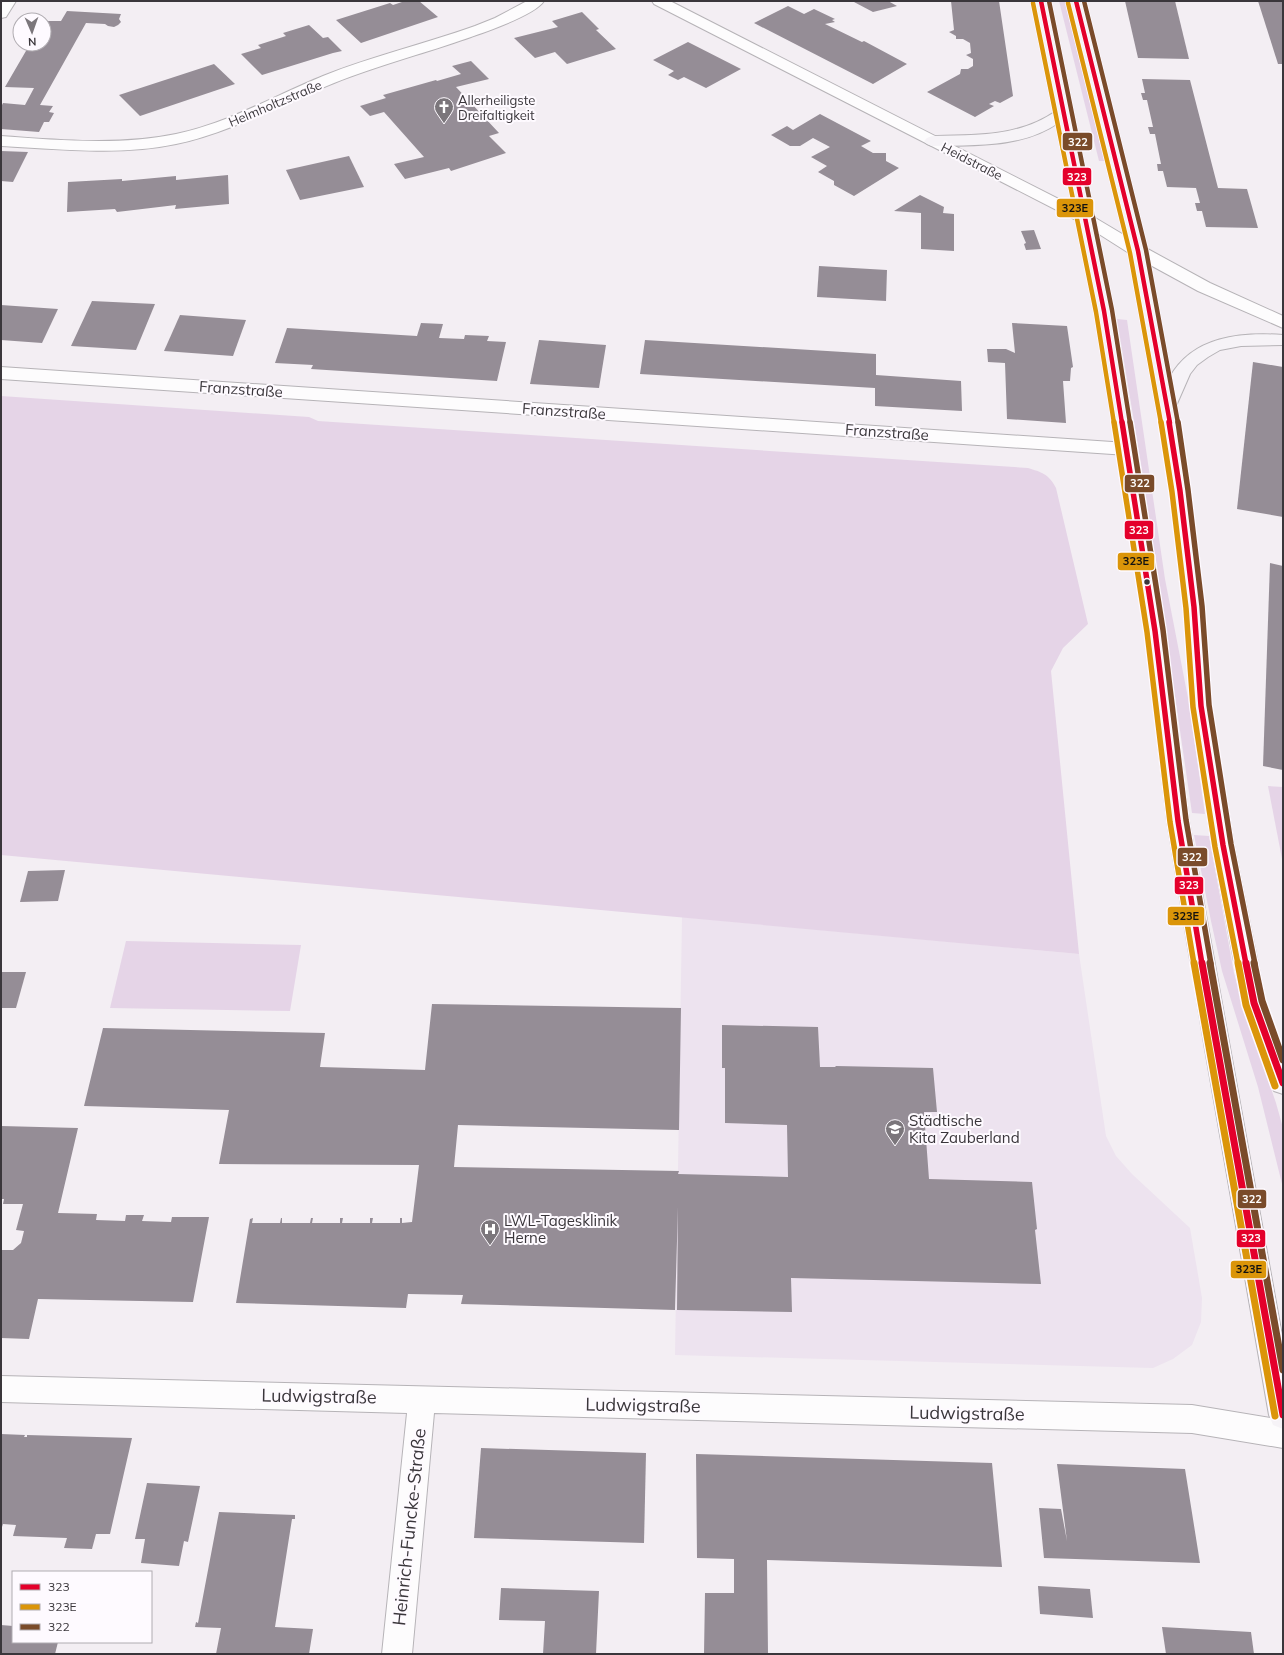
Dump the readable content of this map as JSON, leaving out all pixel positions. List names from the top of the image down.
{
  "streets": {
    "street": [
      "Helmholtzstraße",
      "Heidstraße",
      "Franzstraße",
      "Ludwigstraße",
      "Heinrich-Funcke-Straße"
    ]
  },
  "crossings": [
    ["Ludwigstraße", "Heinrich-Funcke-Straße"]
  ],
  "places": {
    "church": ["Allerheiligste Dreifaltigkeit"],
    "school or university": ["Städtische Kita Zauberland"],
    "hospital": ["LWL-Tagesklinik Herne"]
  },
  "lines": ["transit line 323", "transit line 322", "transit line 323E"],
  "legend": ["323", "323E", "322"],
  "north": "bottom"
}
